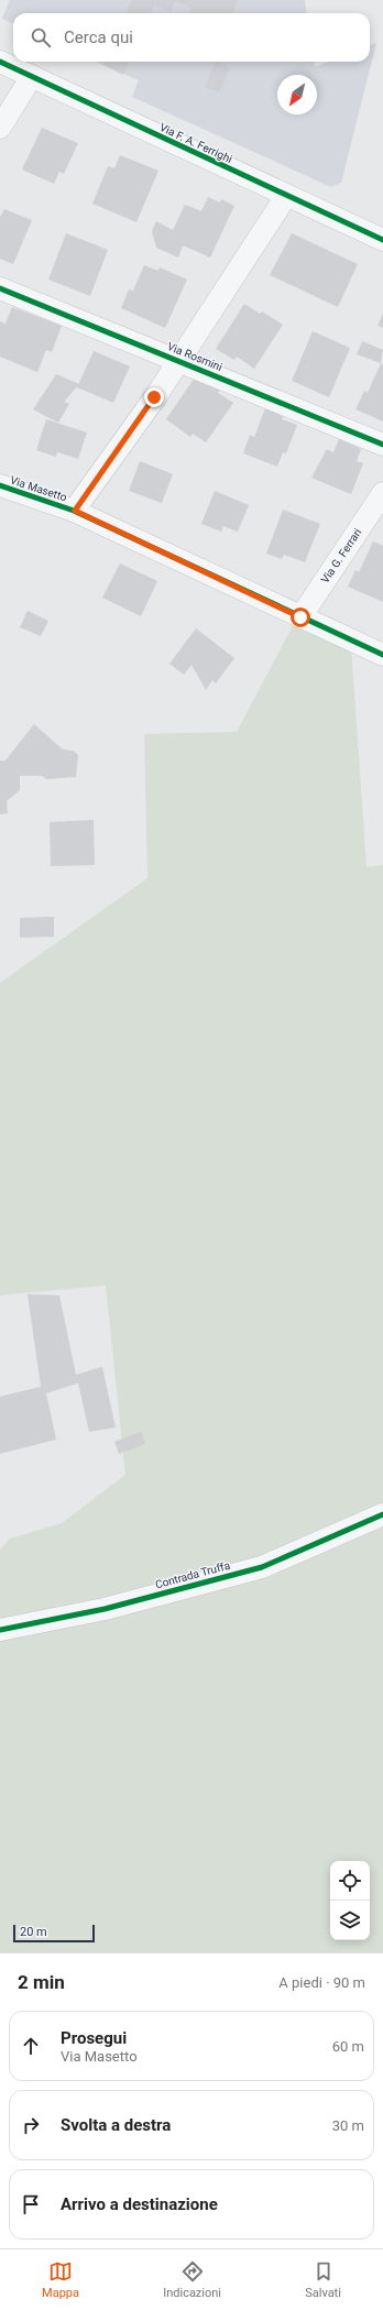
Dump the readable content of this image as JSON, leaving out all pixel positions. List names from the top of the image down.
{
  "streets": {
    "street": [
      "Via F. A. Ferrighi",
      "Via Rosmini",
      "Via Masetto",
      "Via G. Ferrari",
      "Contrada Truffa"
    ]
  },
  "crossings": [
    ["Via Masetto", "Via G. Ferrari"]
  ],
  "scale_bar": "20 m",
  "north": "bottom left",
  "page": {
    "search": "Cerca qui",
    "scale": "20 m",
    "heading": ["2 min", "A piedi · 90 m"],
    "list": [
      ["Prosegui", "Via Masetto", "60 m"],
      ["Svolta a destra", "30 m"],
      "Arrivo a destinazione"
    ],
    "nav": ["Mappa", "Indicazioni", "Salvati"]
  }
}
